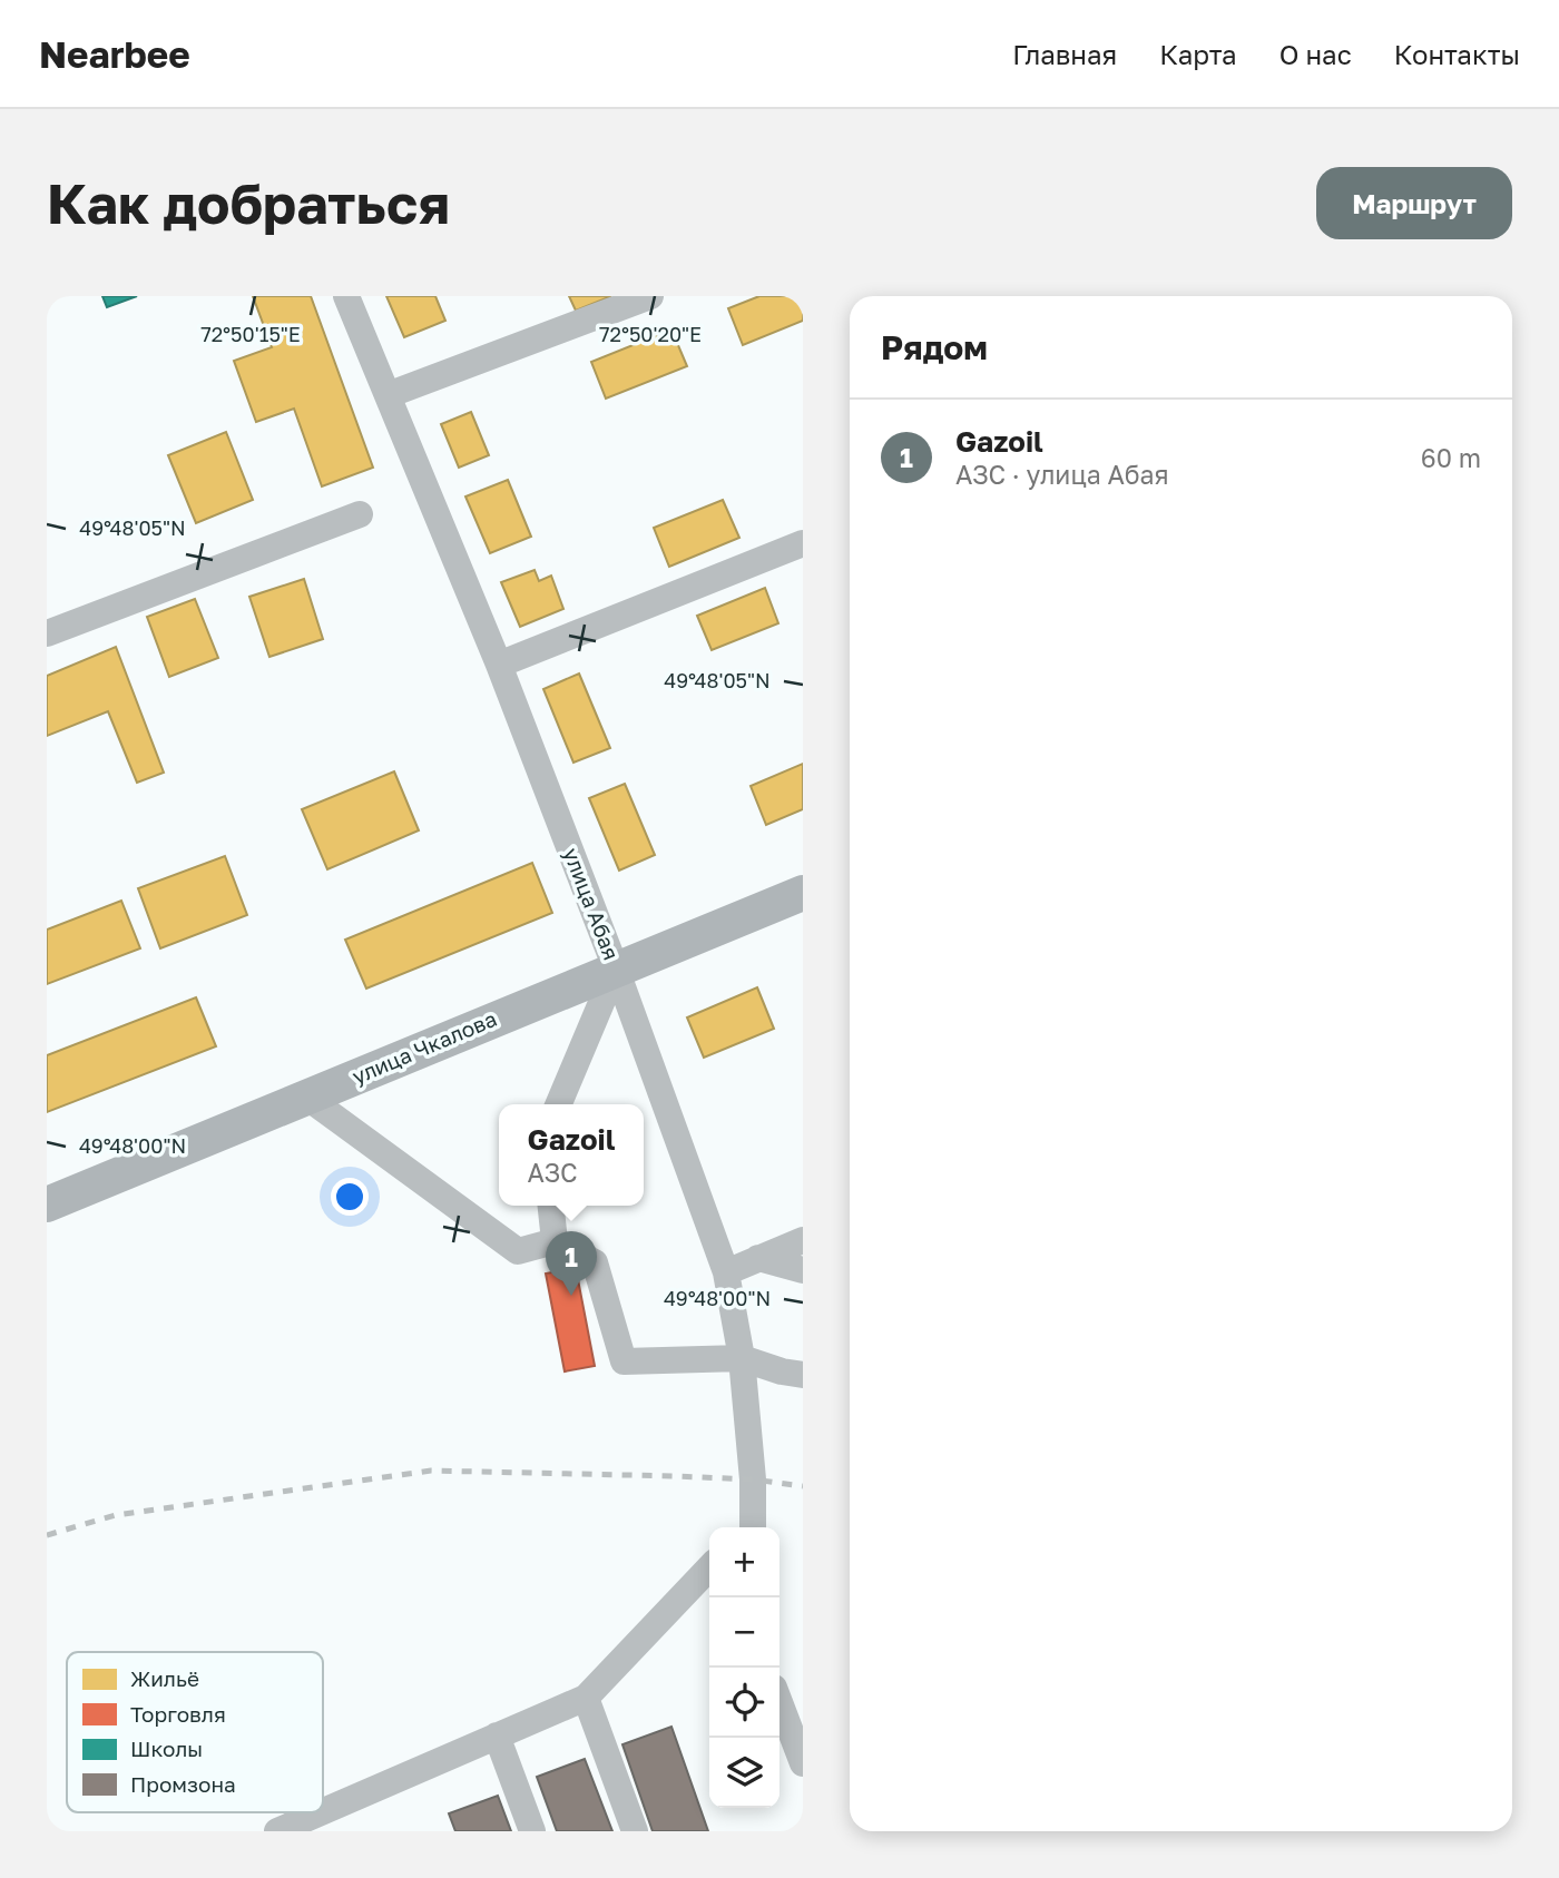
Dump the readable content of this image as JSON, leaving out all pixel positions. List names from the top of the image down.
{
  "streets": {
    "main road": ["улица Чкалова"],
    "street": ["улица Абая"]
  },
  "crossings": [
    ["улица Абая", "улица Чкалова"]
  ],
  "legend": [
    "Жильё",
    "Торговля",
    "Школы",
    "Промзона"
  ],
  "page": {
    "header": "Nearbee",
    "nav": [
      "Главная",
      "Карта",
      "О нас",
      "Контакты"
    ],
    "buttons": "Маршрут",
    "title": "Как добраться",
    "heading": "Рядом",
    "list": [
      {
        "mark": "1",
        "name": "Gazoil",
        "note": "АЗС · улица Абая",
        "value": "60 m"
      }
    ],
    "popup": ["Gazoil", "АЗС"],
    "pins": "1",
    "map_buttons": ["+", "−"]
  },
  "coordinates": [
    "72°50'15\"E",
    "72°50'20\"E",
    "49°48'05\"N",
    "49°48'00\"N"
  ]
}
